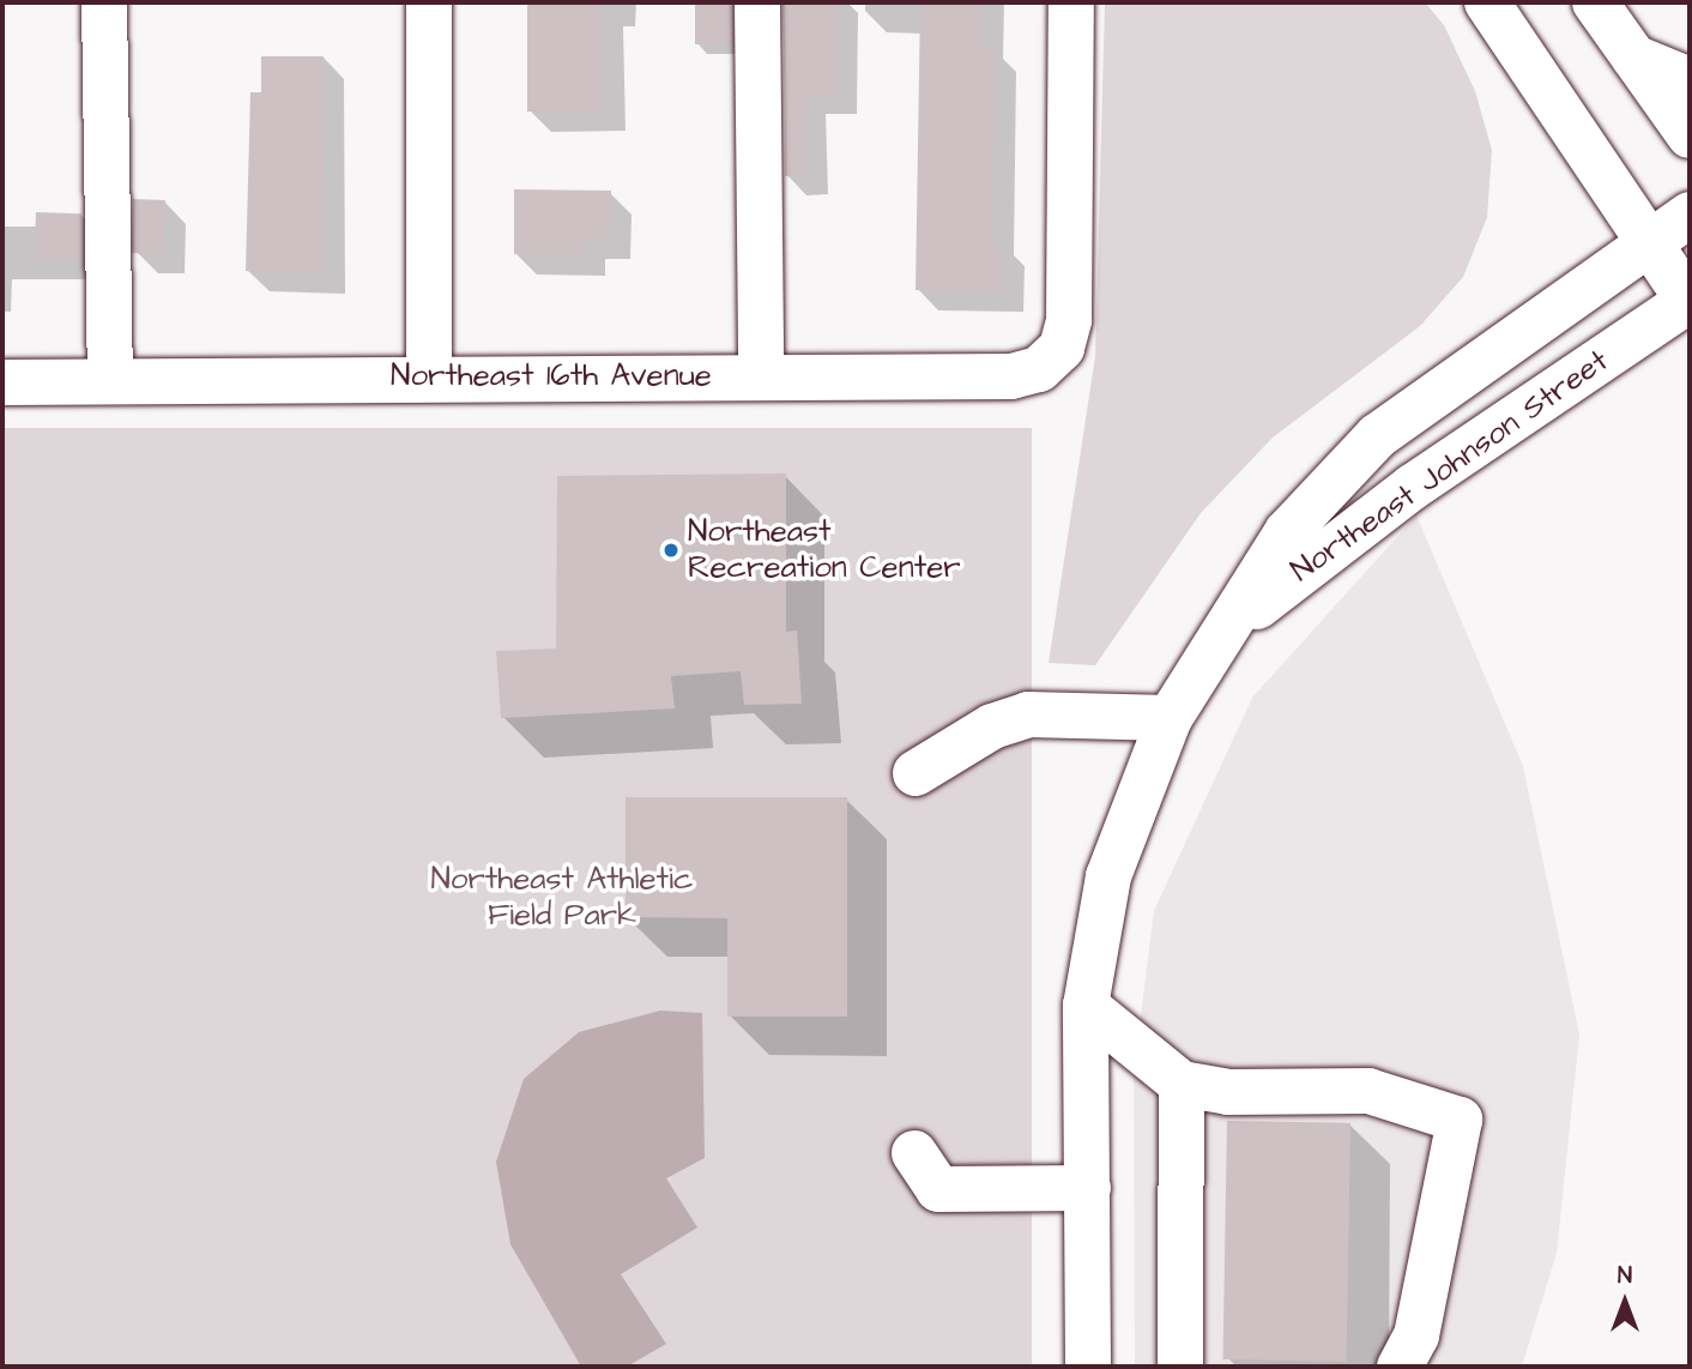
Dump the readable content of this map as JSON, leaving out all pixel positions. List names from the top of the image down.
{
  "streets": {
    "street": ["Northeast 16th Avenue", "Northeast Johnson Street"]
  },
  "parks": ["Northeast Athletic Field Park"],
  "places": ["Northeast Recreation Center"],
  "north": "top"
}
